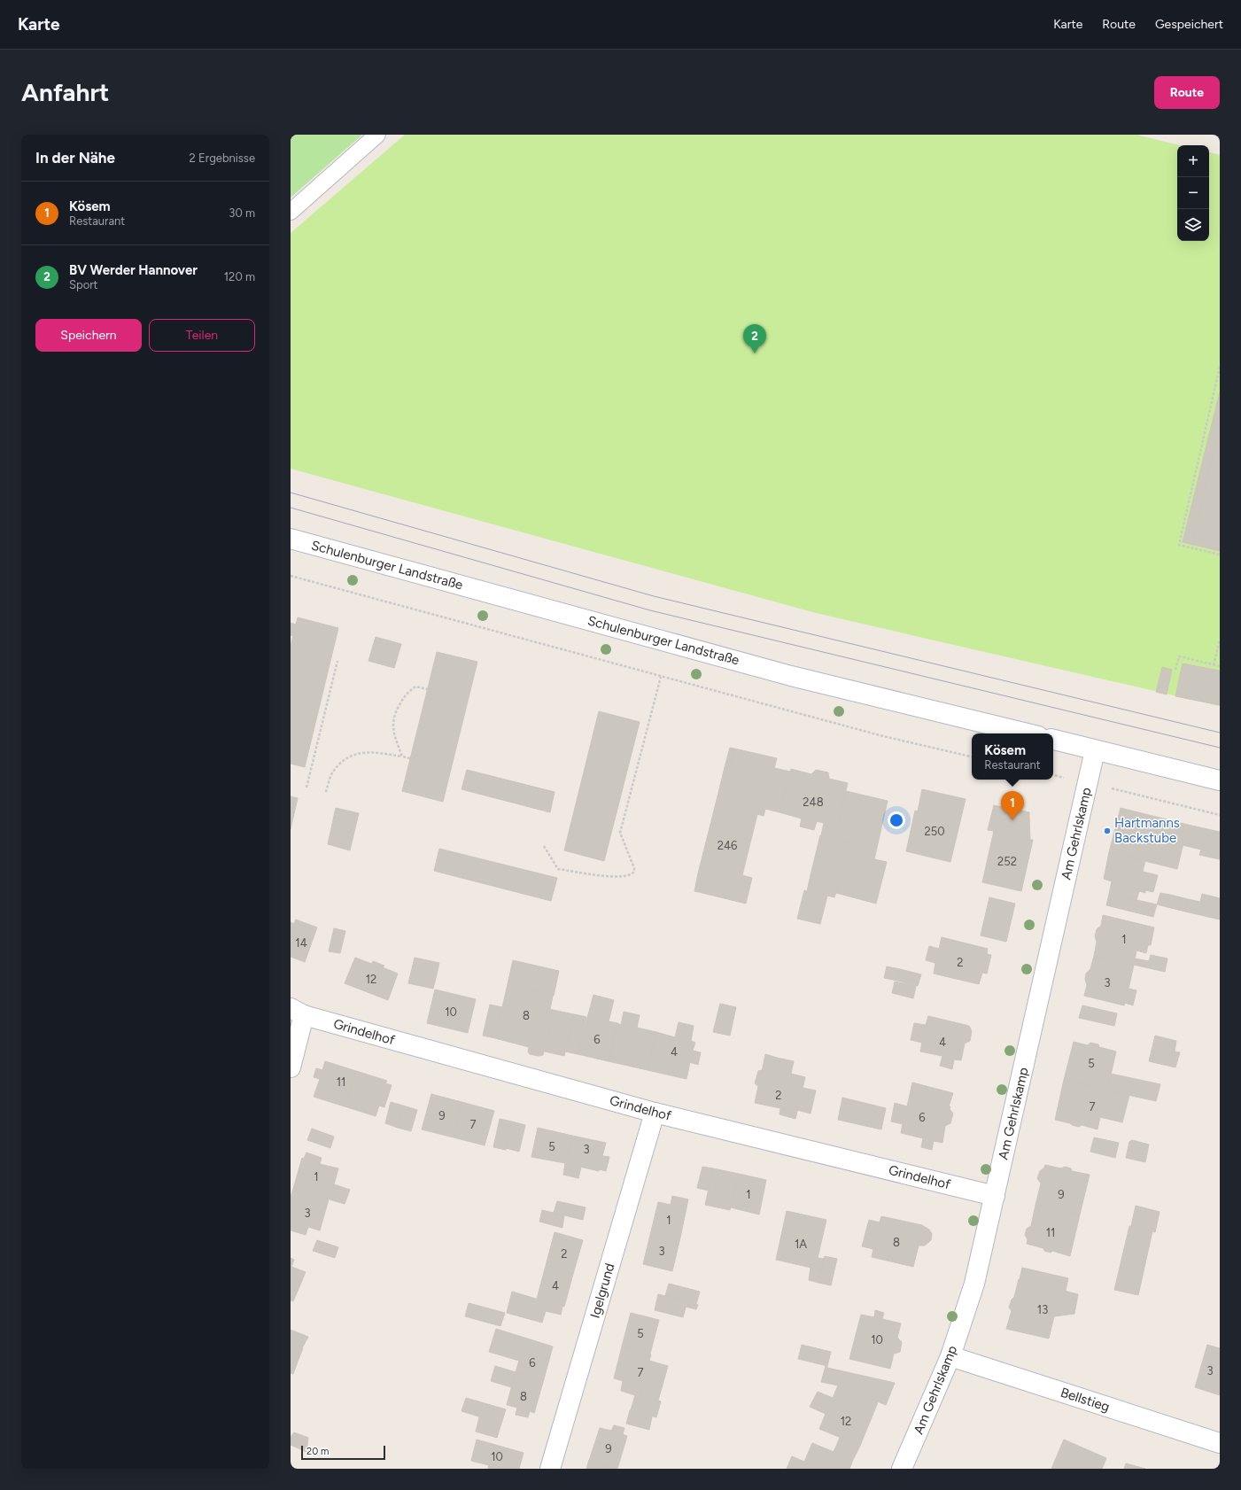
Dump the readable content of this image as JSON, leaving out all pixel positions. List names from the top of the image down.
{
  "streets": {
    "street": [
      "Schulenburger Landstraße",
      "Am Gehrlskamp",
      "Grindelhof",
      "Igelgrund",
      "Bellstieg"
    ]
  },
  "crossings": [
    ["Am Gehrlskamp", "Grindelhof"],
    ["Am Gehrlskamp", "Bellstieg"],
    ["Grindelhof", "Igelgrund"]
  ],
  "places": ["Hartmanns Backstube"],
  "house_numbers": [
    "248",
    "250",
    "246",
    "252",
    "1",
    "14",
    "2",
    "12",
    "3",
    "10",
    "8",
    "6",
    "4",
    "4",
    "5",
    "11",
    "2",
    "7",
    "9",
    "6",
    "7",
    "5",
    "3",
    "1",
    "1",
    "9",
    "3",
    "1",
    "11",
    "8",
    "1A",
    "3",
    "2",
    "4",
    "13",
    "5",
    "10",
    "6",
    "3",
    "7",
    "8",
    "12",
    "9",
    "10"
  ],
  "scale_bar": "20 m",
  "page": {
    "header": "Karte",
    "nav": ["Karte", "Route", "Gespeichert"],
    "buttons": [
      "Route",
      ["Speichern", "Teilen"]
    ],
    "title": "Anfahrt",
    "heading": ["In der Nähe", "2 Ergebnisse"],
    "map_buttons": ["+", "−"],
    "list": [
      {
        "mark": "1",
        "name": "Kösem",
        "note": "Restaurant",
        "value": "30 m"
      },
      {
        "mark": "2",
        "name": "BV Werder Hannover",
        "note": "Sport",
        "value": "120 m"
      }
    ],
    "pins": ["2", "1"],
    "popup": ["Kösem", "Restaurant"],
    "scale": "20 m"
  }
}
